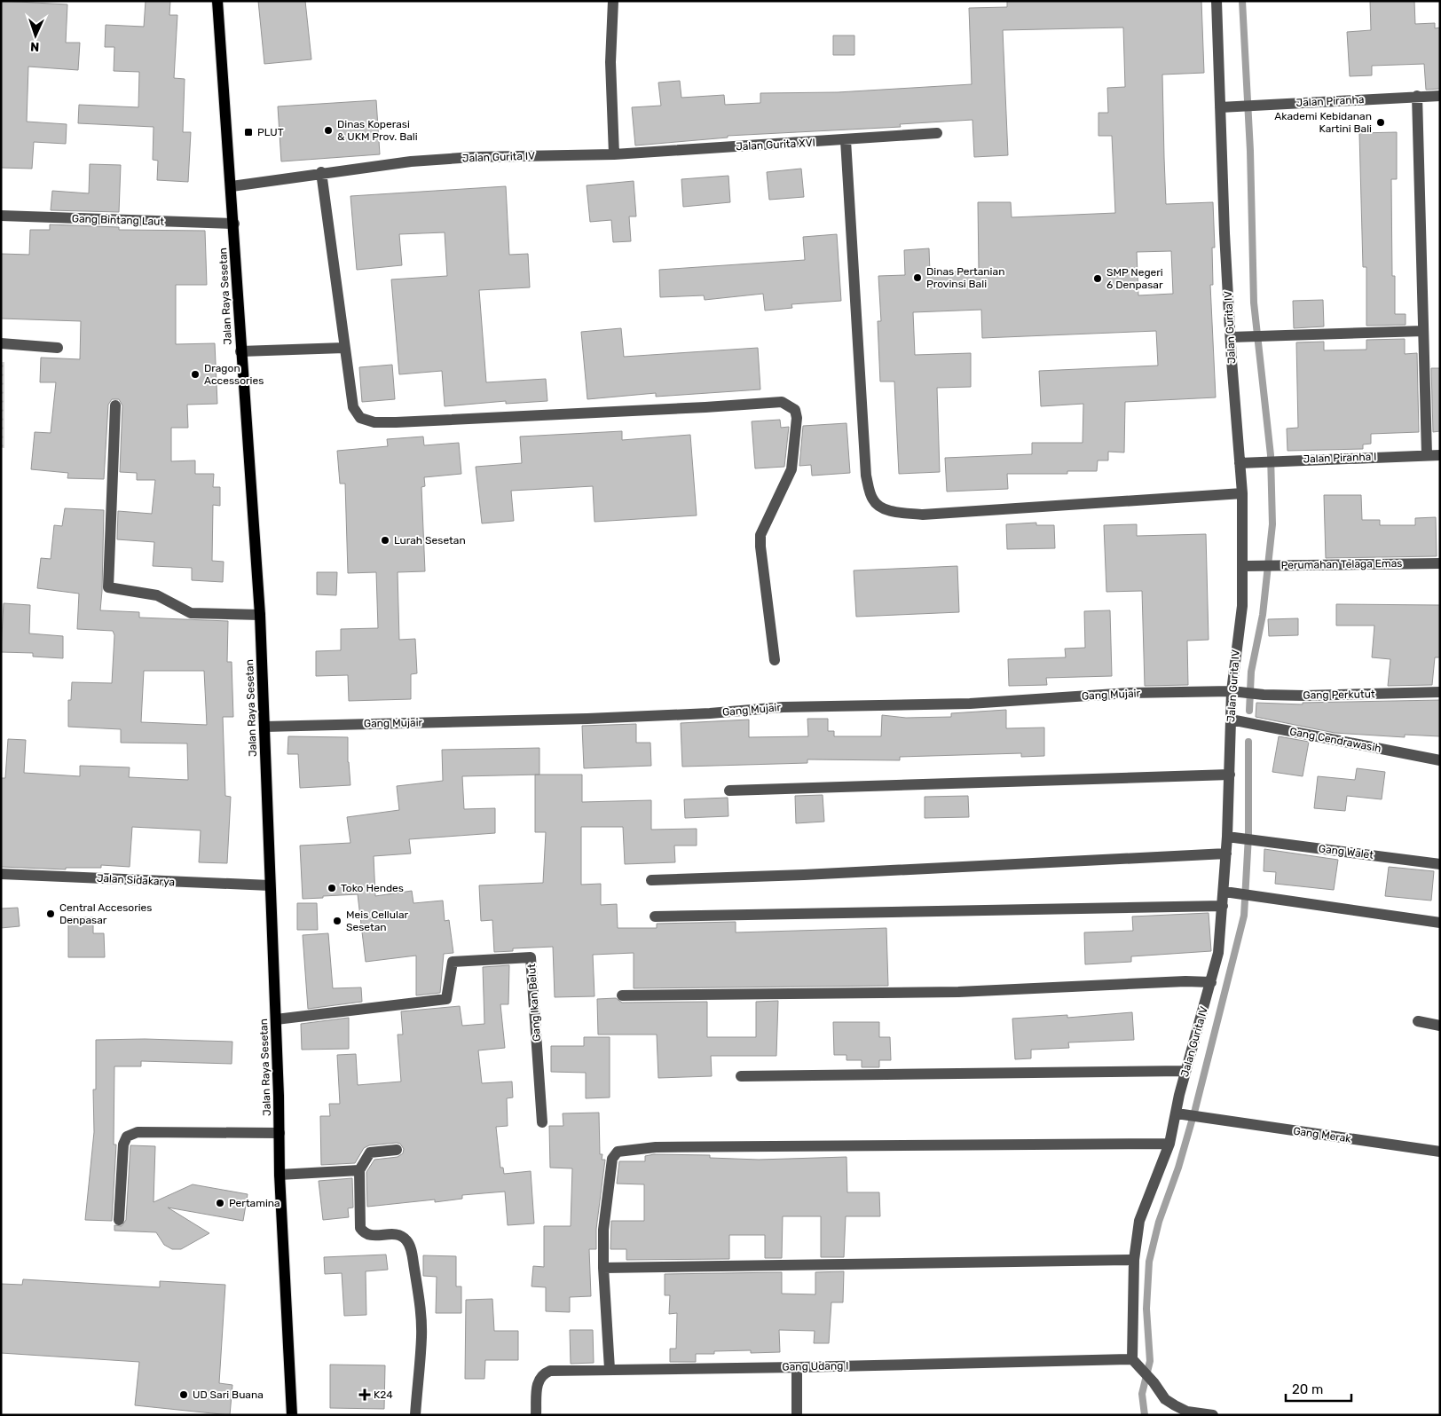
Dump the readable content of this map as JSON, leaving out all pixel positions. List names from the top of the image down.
{
  "streets": {
    "main road": ["Jalan Raya Sesetan"],
    "street": [
      "Jalan Piranha",
      "Jalan Gurita XVI",
      "Jalan Gurita IV",
      "Gang Bintang Laut",
      "Jalan Piranha I",
      "Perumahan Telaga Emas",
      "Gang Mujair",
      "Gang Perkutut",
      "Gang Cendrawasih",
      "Gang Walet",
      "Jalan Sidakarya",
      "Gang Ikan Belut",
      "Gang Merak",
      "Gang Udang I"
    ]
  },
  "crossings": [
    ["Jalan Piranha", "Jalan Gurita IV"],
    ["Jalan Gurita XVI", "Jalan Gurita IV"],
    ["Jalan Gurita IV", "Jalan Raya Sesetan"],
    ["Jalan Gurita IV", "Jalan Piranha I"],
    ["Jalan Gurita IV", "Perumahan Telaga Emas"],
    ["Jalan Gurita IV", "Gang Mujair"],
    ["Jalan Gurita IV", "Gang Perkutut"],
    ["Jalan Gurita IV", "Gang Cendrawasih"],
    ["Jalan Gurita IV", "Gang Walet"],
    ["Jalan Gurita IV", "Gang Merak"],
    ["Jalan Gurita IV", "Gang Udang I"],
    ["Gang Bintang Laut", "Jalan Raya Sesetan"],
    ["Jalan Raya Sesetan", "Gang Mujair"],
    ["Jalan Raya Sesetan", "Jalan Sidakarya"],
    ["Jalan Raya Sesetan", "Gang Ikan Belut"],
    ["Gang Mujair", "Gang Perkutut"]
  ],
  "places": {
    "other": [
      "Akademi Kebidanan Kartini Bali",
      "Dinas Koperasi & UKM Prov. Bali",
      "Dinas Pertanian Provinsi Bali",
      "SMP Negeri 6 Denpasar",
      "Dragon Accessories",
      "Lurah Sesetan",
      "Toko Hendes",
      "Central Accesories Denpasar",
      "Meis Cellular Sesetan",
      "Pertamina",
      "UD Sari Buana"
    ],
    "transit": ["PLUT"],
    "health": ["K24"]
  },
  "scale_bar": "20 m",
  "north": "bottom"
}
